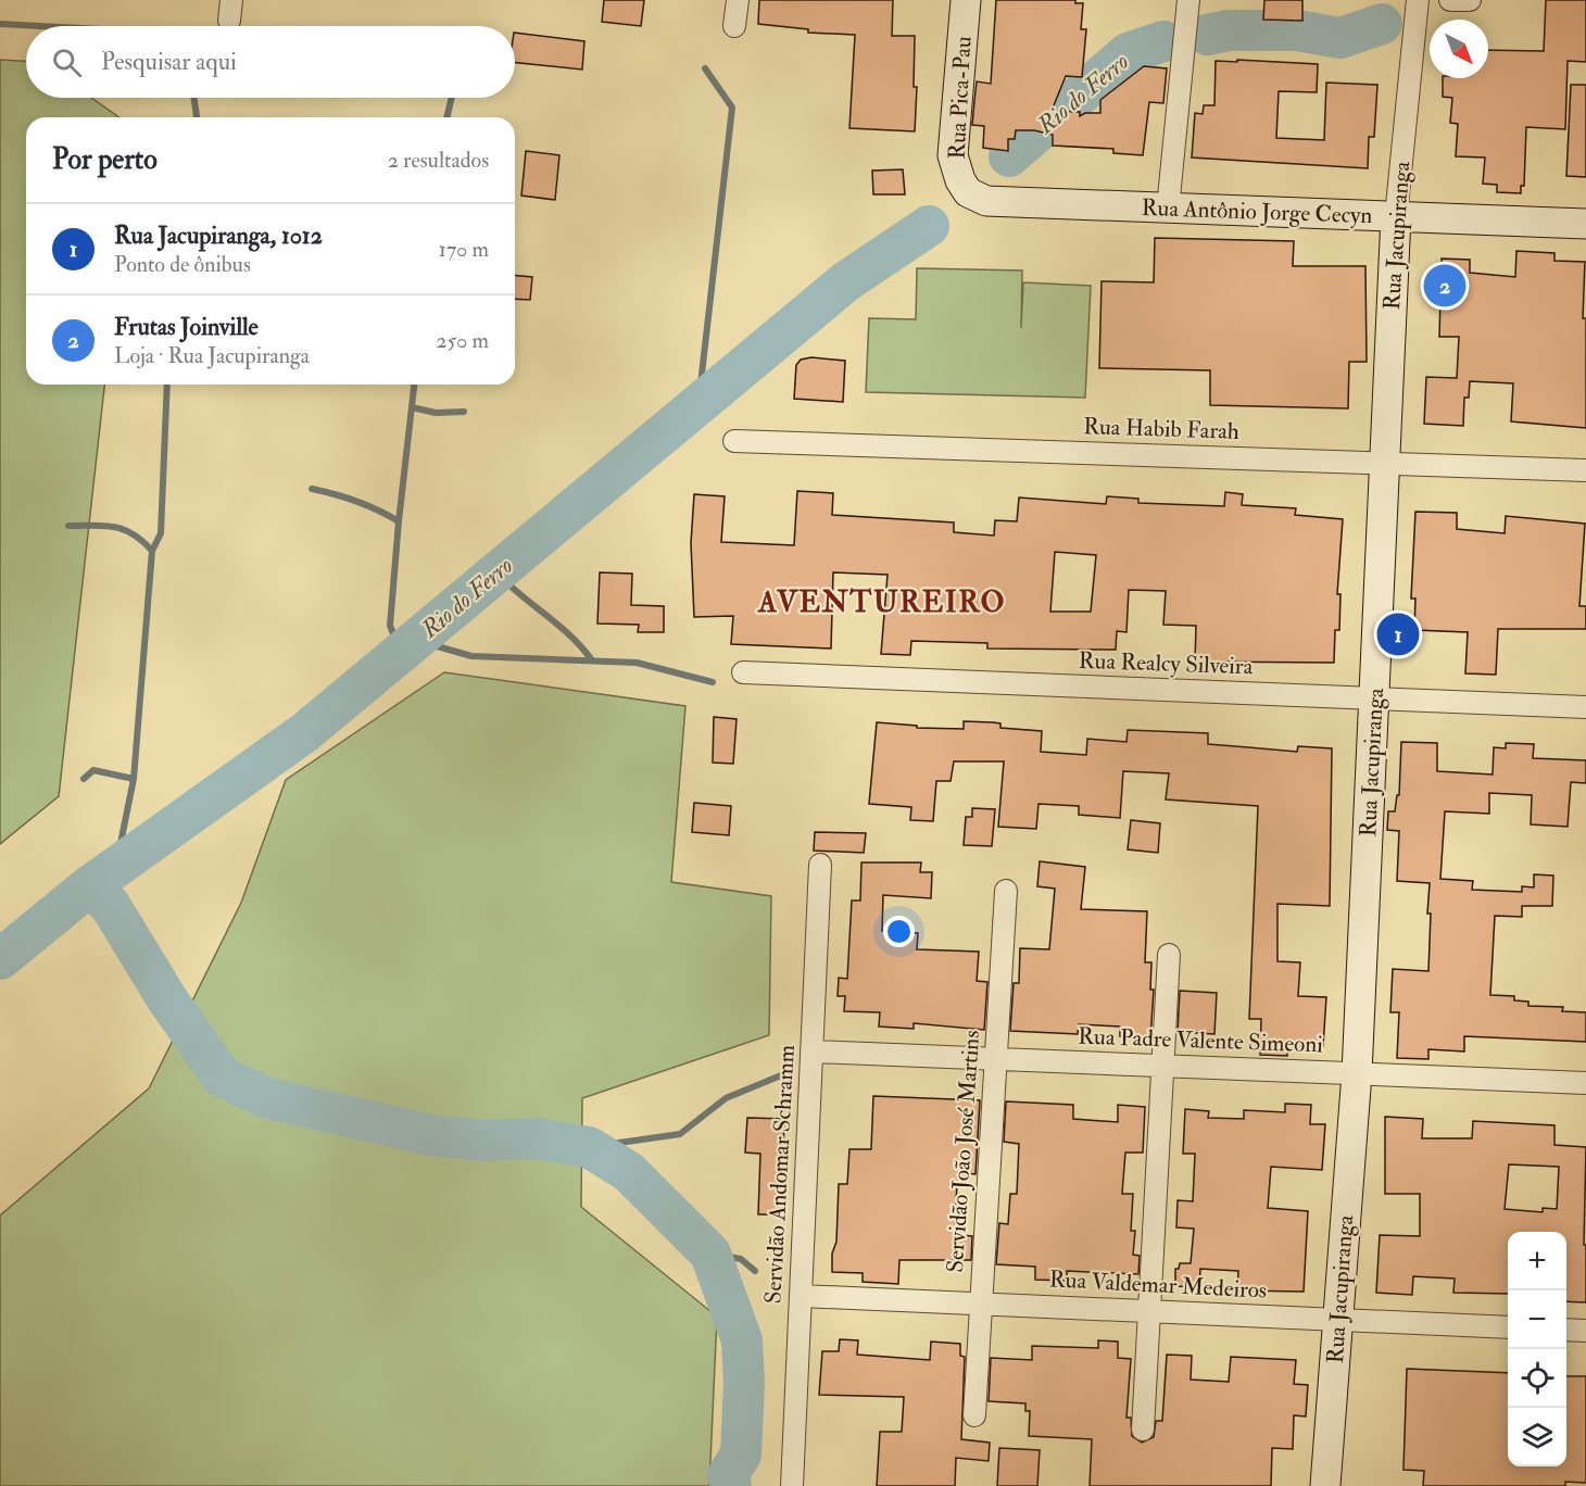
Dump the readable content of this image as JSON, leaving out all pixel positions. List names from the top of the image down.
{
  "streets": {
    "street": [
      "Rua Pica-Pau",
      "Rua Antônio Jorge Cecyn",
      "Rua Jacupiranga",
      "Rua Habib Farah",
      "Rua Realcy Silveira",
      "Rua Padre Valente Simeoni",
      "Servidão João José Martins",
      "Servidão Andomar Schramm",
      "Rua Valdemar Medeiros"
    ]
  },
  "crossings": [
    ["Rua Pica-Pau", "Rua Antônio Jorge Cecyn"],
    ["Rua Antônio Jorge Cecyn", "Rua Jacupiranga"],
    ["Rua Jacupiranga", "Rua Habib Farah"],
    ["Rua Jacupiranga", "Rua Realcy Silveira"],
    ["Rua Jacupiranga", "Rua Padre Valente Simeoni"],
    ["Rua Jacupiranga", "Rua Valdemar Medeiros"],
    ["Rua Padre Valente Simeoni", "Servidão João José Martins"],
    ["Rua Padre Valente Simeoni", "Servidão Andomar Schramm"],
    ["Servidão João José Martins", "Rua Valdemar Medeiros"],
    ["Servidão Andomar Schramm", "Rua Valdemar Medeiros"]
  ],
  "districts": ["AVENTUREIRO"],
  "water": ["Rio do Ferro"],
  "north": "bottom right",
  "page": {
    "search": "Pesquisar aqui",
    "heading": ["Por perto", "2 resultados"],
    "list": [
      {
        "mark": "1",
        "name": "Rua Jacupiranga, 1012",
        "note": "Ponto de ônibus",
        "value": "170 m"
      },
      {
        "mark": "2",
        "name": "Frutas Joinville",
        "note": "Loja · Rua Jacupiranga",
        "value": "250 m"
      }
    ],
    "pins": ["2", "1"],
    "map_buttons": ["+", "−"]
  }
}
